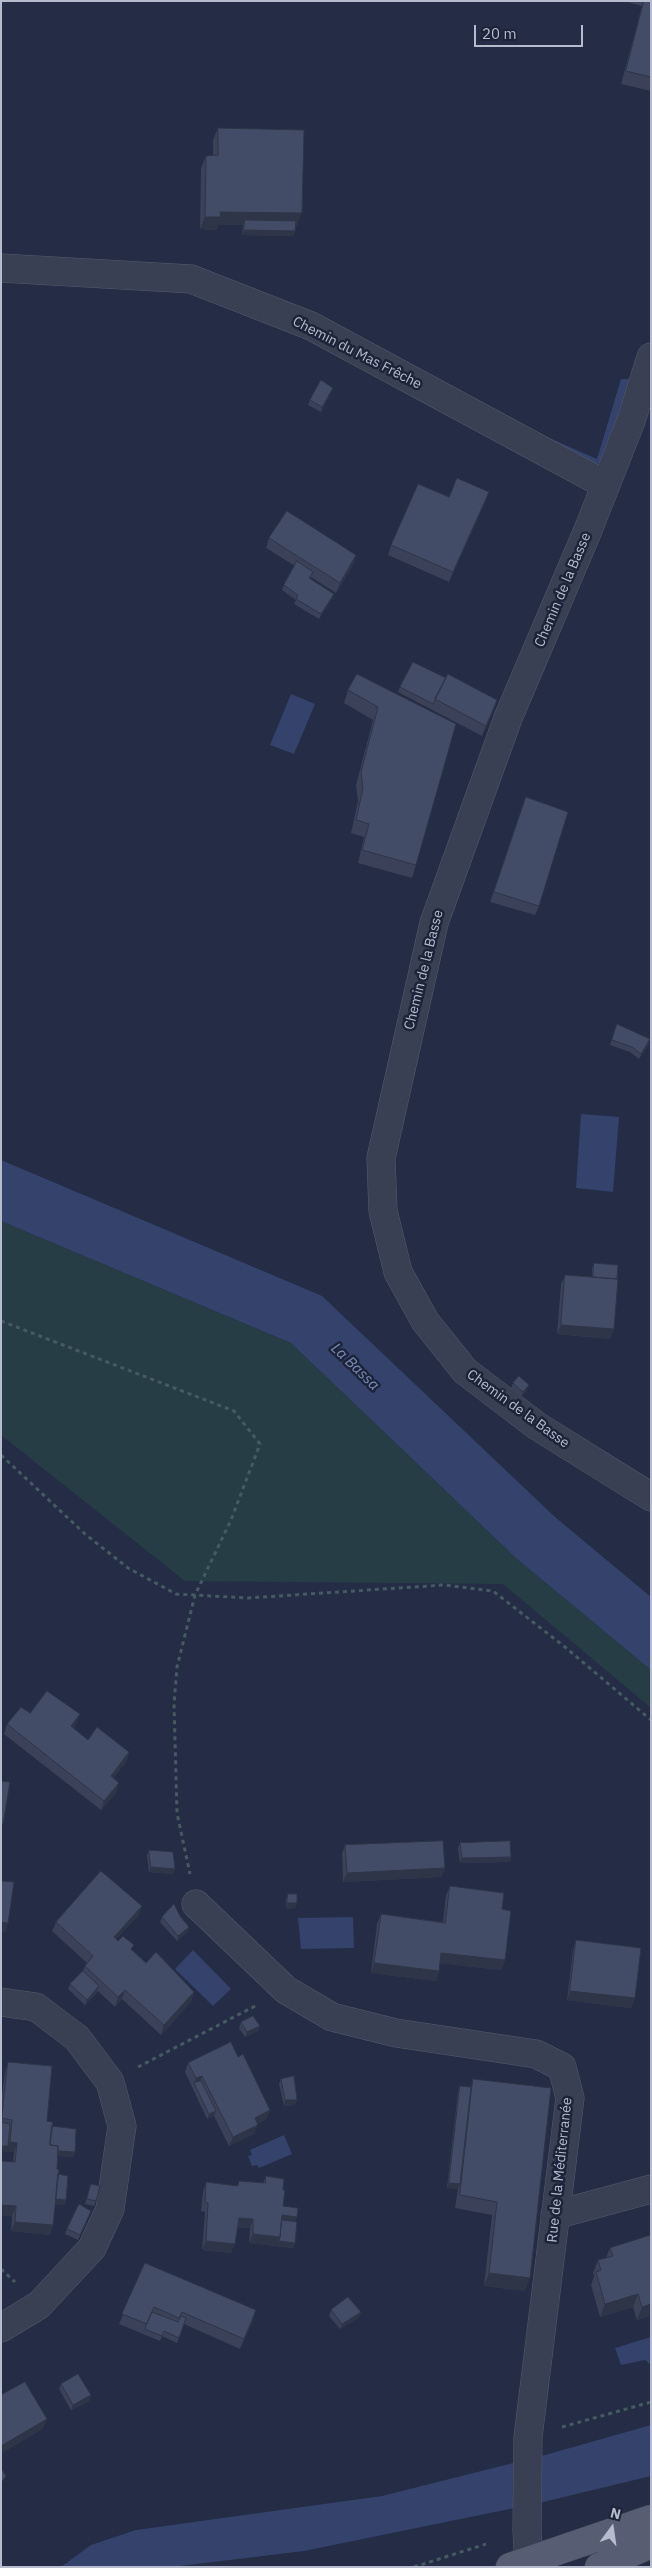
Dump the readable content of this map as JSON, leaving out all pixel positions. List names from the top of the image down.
{
  "streets": {
    "street": ["Chemin du Mas Frêche", "Chemin de la Basse", "Rue de la Méditerranée"]
  },
  "crossings": [
    ["Chemin du Mas Frêche", "Chemin de la Basse"]
  ],
  "water": ["La Bassa"],
  "scale_bar": "20 m",
  "north": "top"
}
